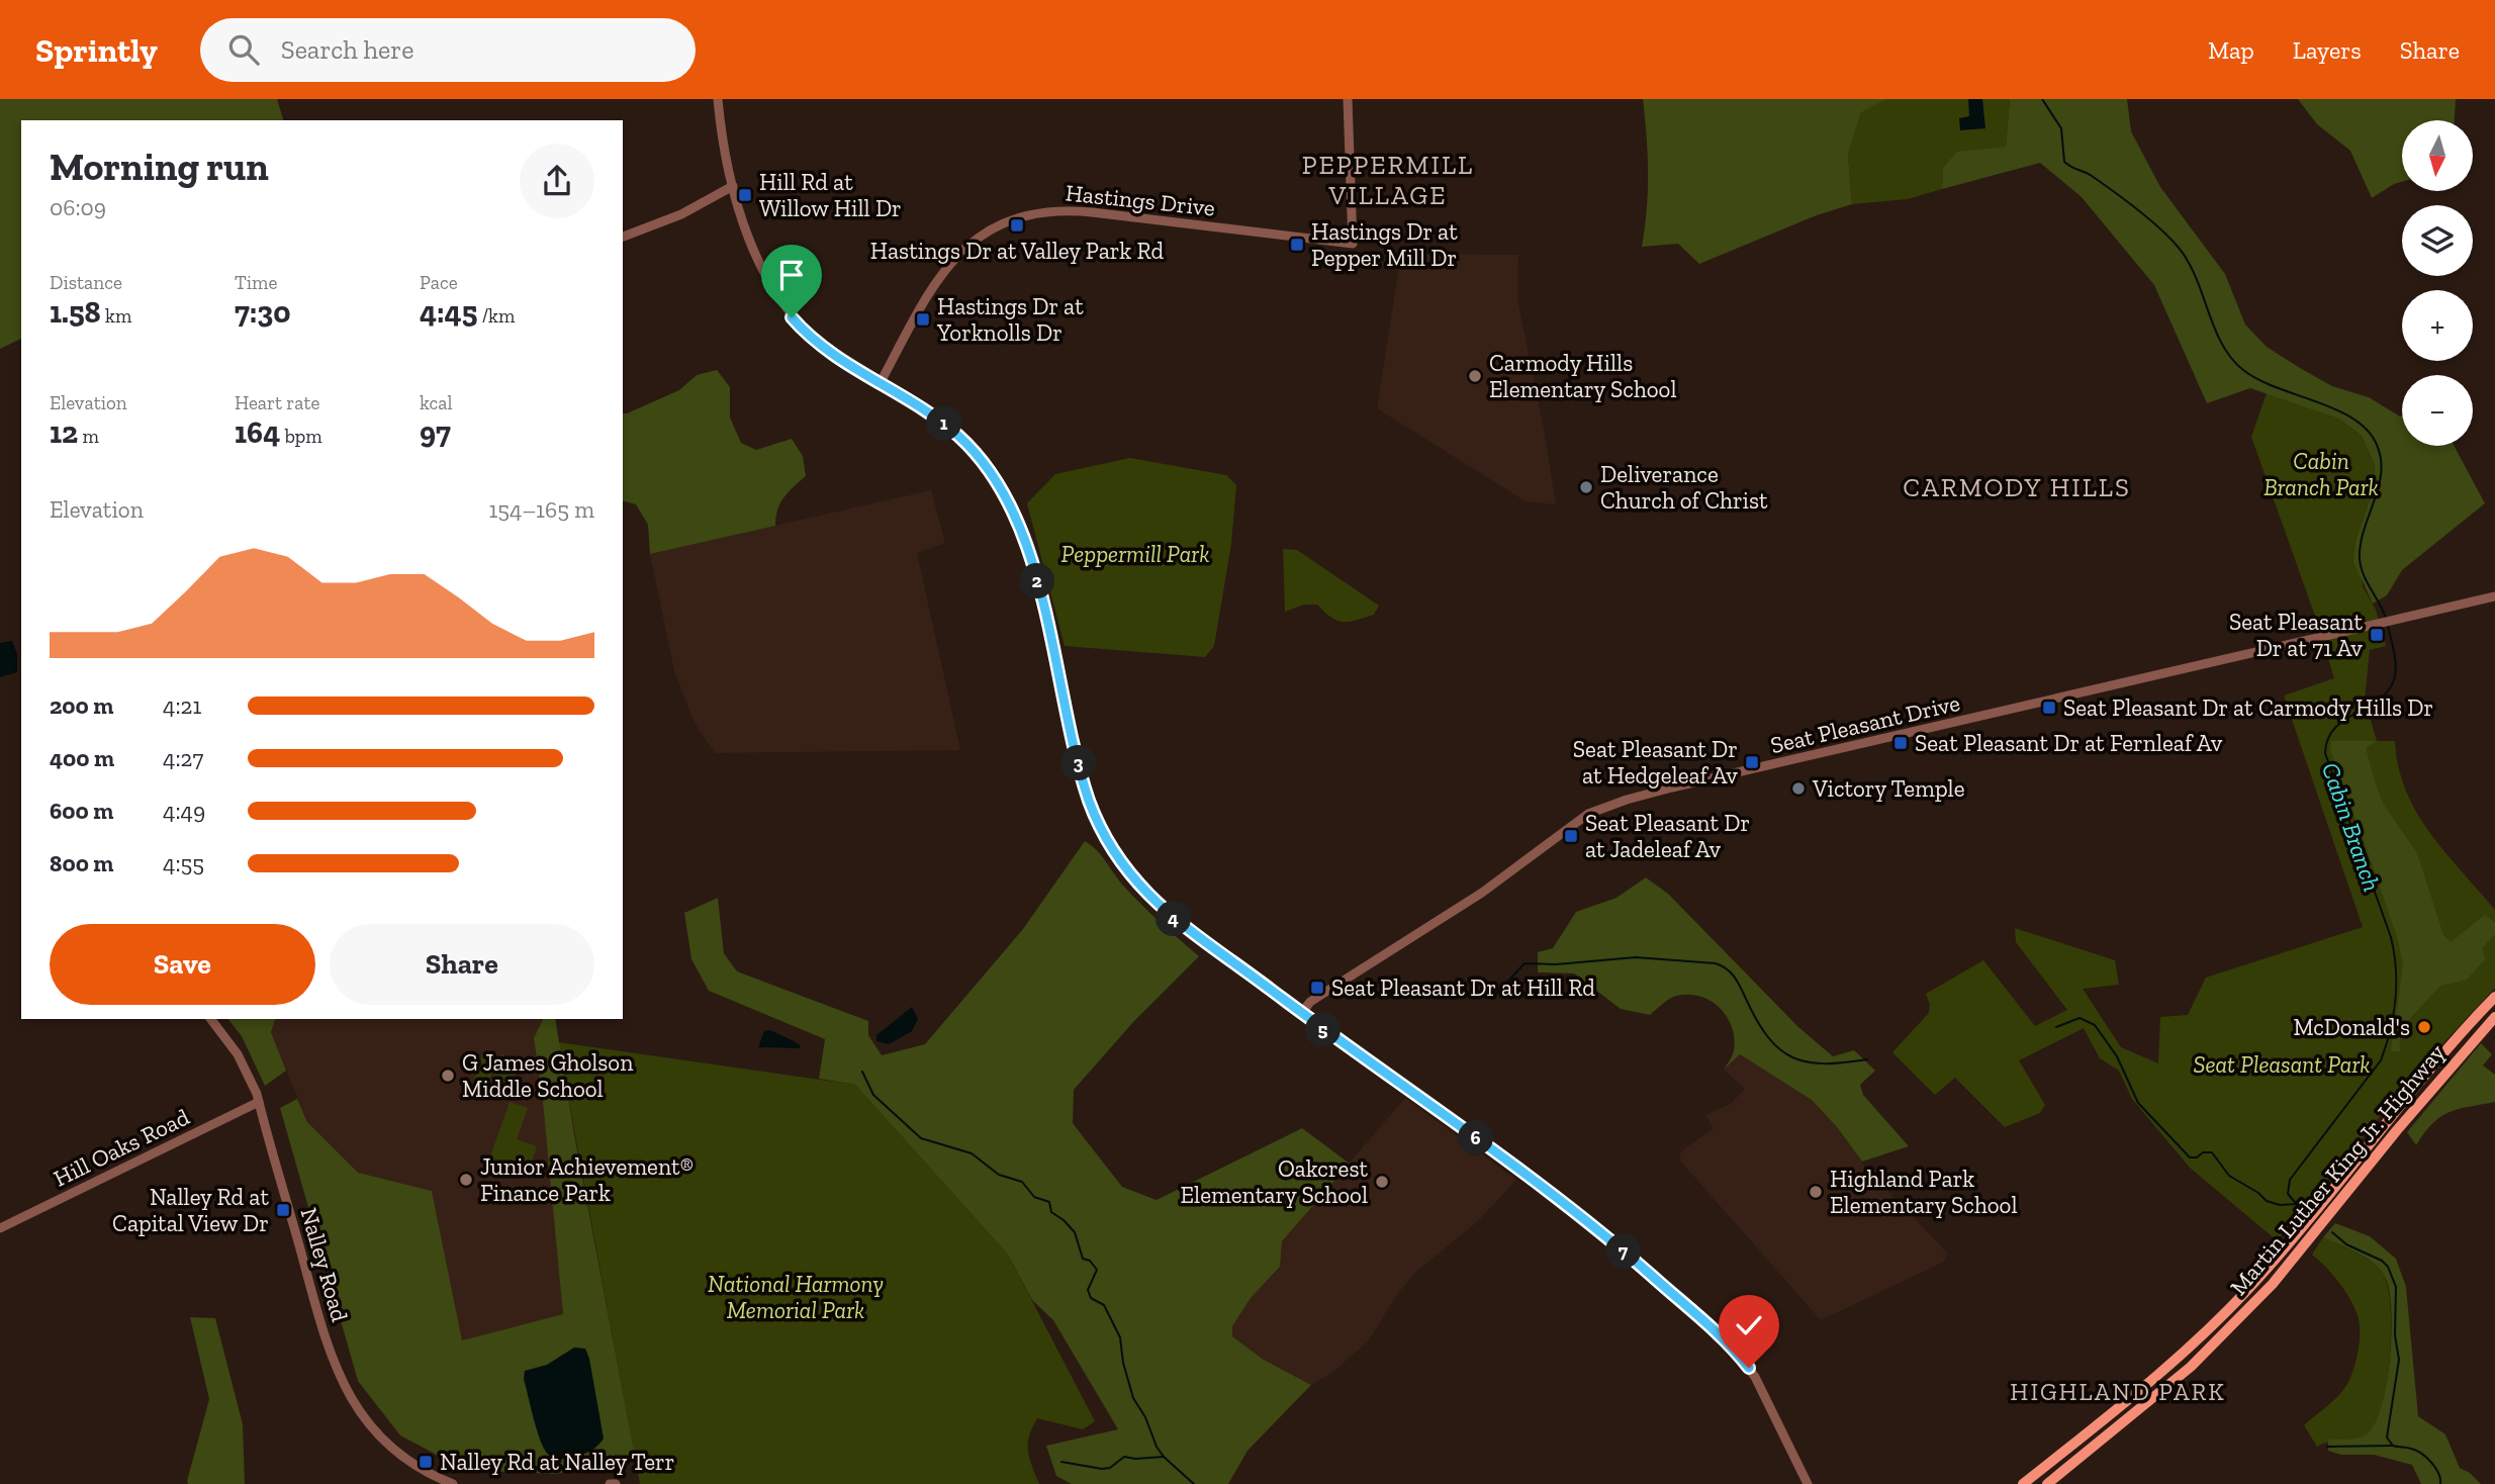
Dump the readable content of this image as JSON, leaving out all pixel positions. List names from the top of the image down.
{
  "streets": {
    "main road": ["Martin Luther King Jr. Highway"],
    "street": [
      "Hastings Drive",
      "Seat Pleasant Drive",
      "Hill Oaks Road",
      "Nalley Road"
    ]
  },
  "crossings": [
    ["Hill Oaks Road", "Nalley Road"]
  ],
  "districts": ["PEPPERMILL VILLAGE", "CARMODY HILLS", "HIGHLAND PARK"],
  "water": ["Cabin Branch"],
  "parks": [
    "Cabin Branch Park",
    "Peppermill Park",
    "Seat Pleasant Park",
    "National Harmony Memorial Park"
  ],
  "places": {
    "transit": [
      "Hill Rd at Willow Hill Dr",
      "Hastings Dr at Valley Park Rd",
      "Hastings Dr at Pepper Mill Dr",
      "Hastings Dr at Yorknolls Dr",
      "Seat Pleasant Dr at 71 Av",
      "Seat Pleasant Dr at Carmody Hills Dr",
      "Seat Pleasant Dr at Fernleaf Av",
      "Seat Pleasant Dr at Hedgeleaf Av",
      "Seat Pleasant Dr at Jadeleaf Av",
      "Seat Pleasant Dr at Hill Rd",
      "Nalley Rd at Capital View Dr",
      "Nalley Rd at Nalley Terr"
    ],
    "other": [
      "Carmody Hills Elementary School",
      "Deliverance Church of Christ",
      "Victory Temple",
      "McDonald's",
      "G James Gholson Middle School",
      "Junior Achievement® Finance Park",
      "Oakcrest Elementary School",
      "Highland Park Elementary School"
    ]
  },
  "north": "bottom",
  "page": {
    "header": "Sprintly",
    "search": "Search here",
    "nav": ["Map", "Layers", "Share"],
    "map_buttons": ["+", "−"],
    "heading": ["Morning run", "06:09"],
    "stats": [
      ["Distance", "1.58 km"],
      ["Time", "7:30"],
      ["Pace", "4:45 /km"],
      ["Elevation", "12 m"],
      ["Heart rate", "164 bpm"],
      ["kcal", "97"]
    ],
    "pins": [
      "1",
      "2",
      "3",
      "4",
      "5",
      "6",
      "7"
    ],
    "chart": ["Elevation", "154–165 m"],
    "list": [
      {
        "name": "200 m",
        "note": "4:21"
      },
      {
        "name": "400 m",
        "note": "4:27"
      },
      {
        "name": "600 m",
        "note": "4:49"
      },
      {
        "name": "800 m",
        "note": "4:55"
      }
    ],
    "buttons": ["Save", "Share"]
  }
}
